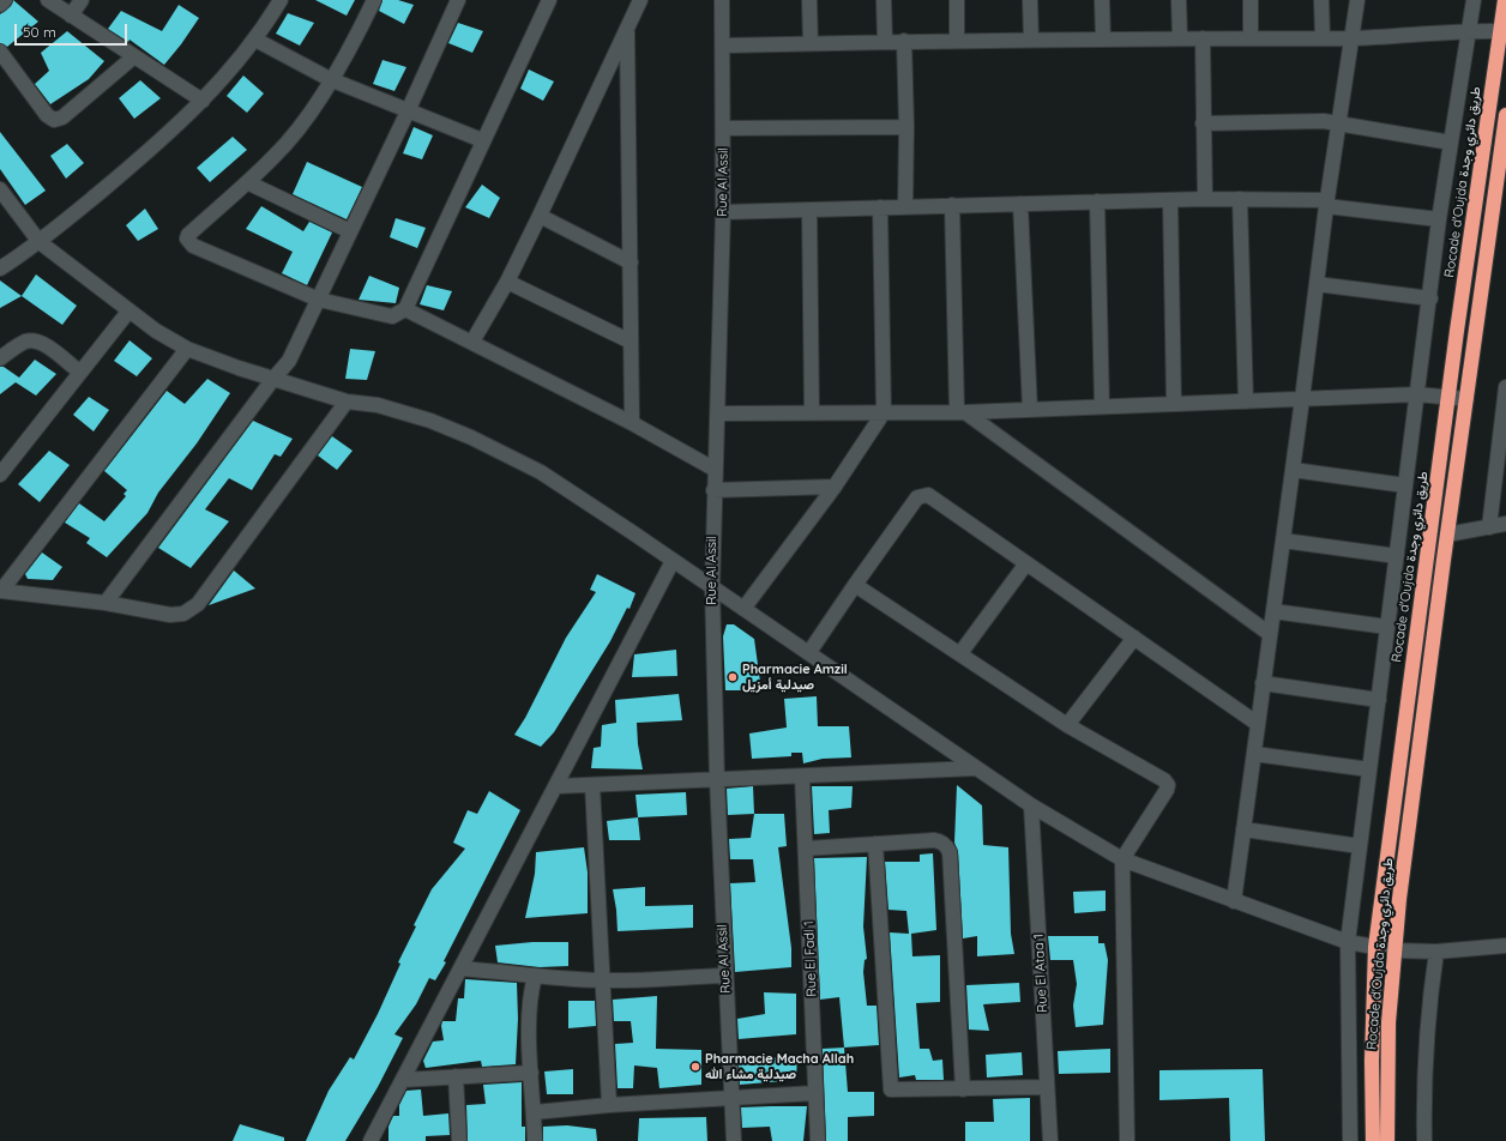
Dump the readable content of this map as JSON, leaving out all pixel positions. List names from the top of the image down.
{
  "streets": {
    "highway": ["Rocade d'Oujda طريق دائري وجدة"],
    "street": ["Rue Al Assil", "Rue El Fadl 1", "Rue El Ataa 1"]
  },
  "places": ["Pharmacie Amzil صيدلية أمزيل", "Pharmacie Macha Allah صيدلية مشاء الله"],
  "scale_bar": "50 m"
}
